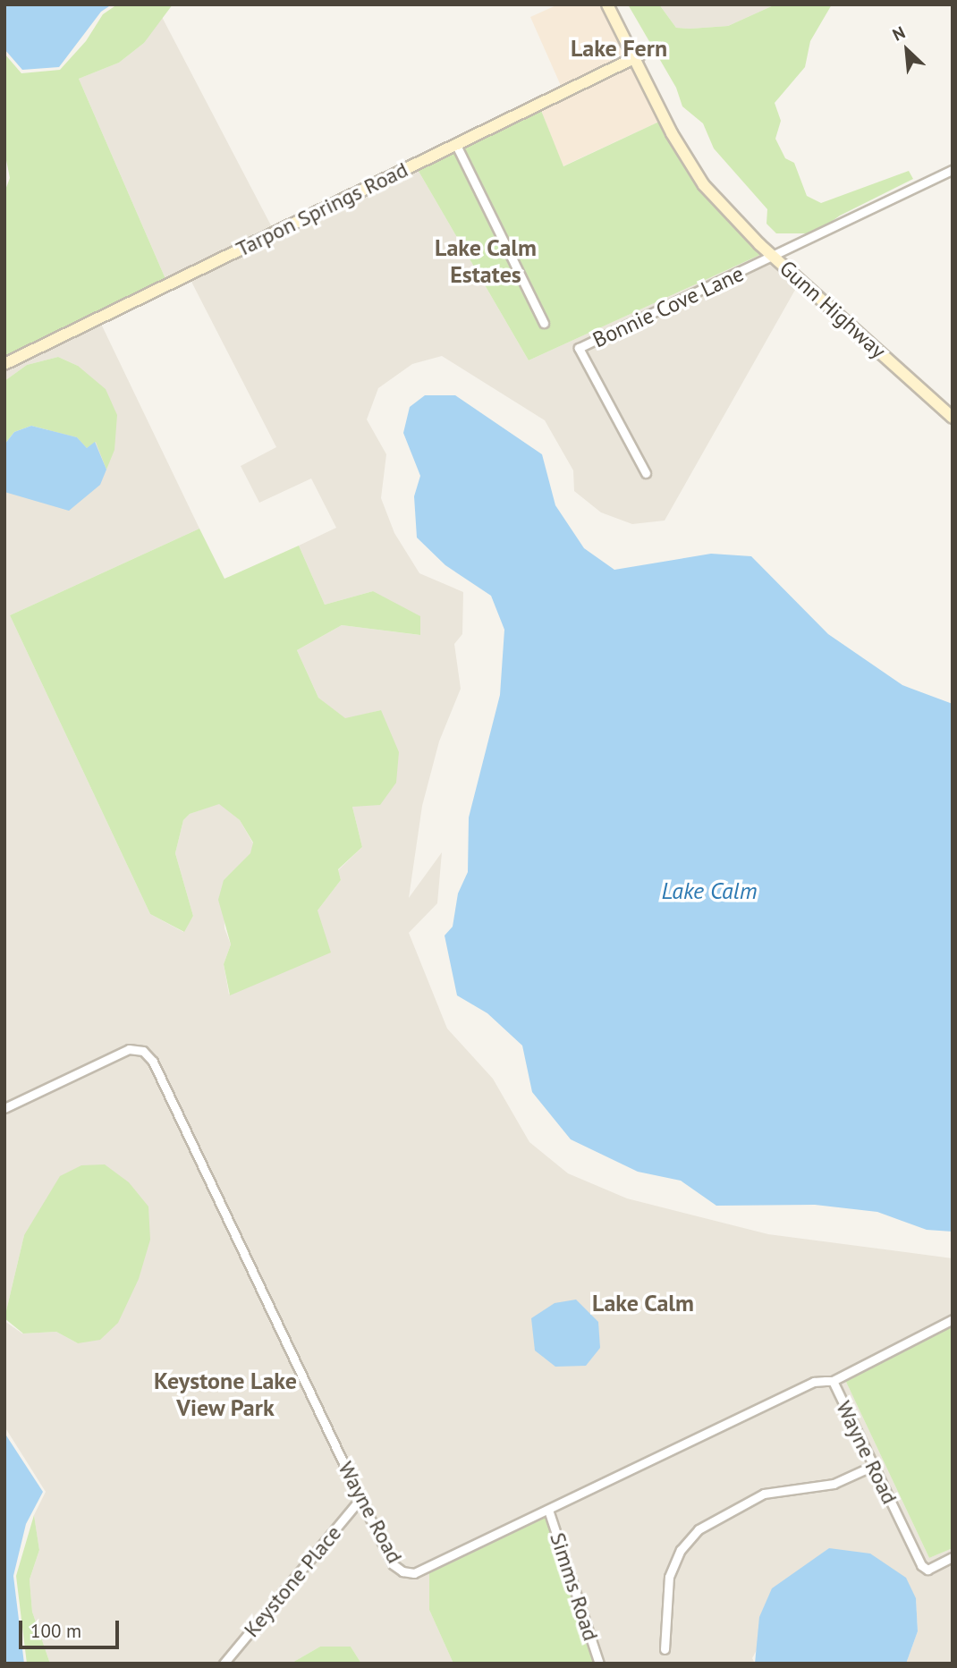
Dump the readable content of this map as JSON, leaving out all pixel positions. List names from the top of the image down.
{
  "streets": {
    "main road": ["Tarpon Springs Road", "Gunn Highway"],
    "street": [
      "Bonnie Cove Lane",
      "Wayne Road",
      "Keystone Place",
      "Simms Road"
    ]
  },
  "crossings": [
    ["Tarpon Springs Road", "Gunn Highway"],
    ["Bonnie Cove Lane", "Gunn Highway"],
    ["Wayne Road", "Keystone Place"],
    ["Wayne Road", "Simms Road"]
  ],
  "districts": [
    "Lake Fern",
    "Lake Calm Estates",
    "Lake Calm",
    "Keystone Lake View Park"
  ],
  "water": ["Lake Calm"],
  "scale_bar": "100 m",
  "north": "top left"
}
